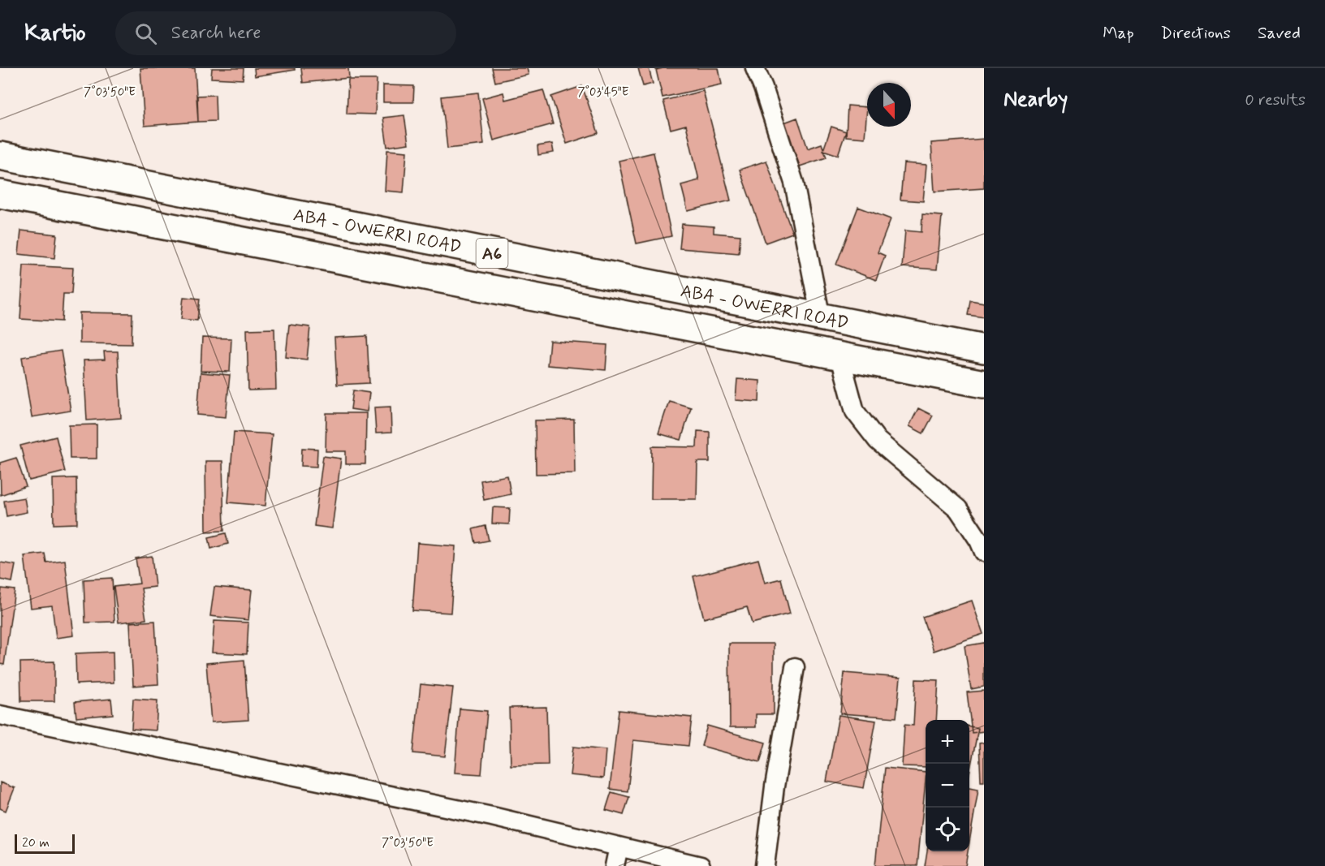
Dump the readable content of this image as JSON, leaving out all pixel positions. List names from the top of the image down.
{
  "streets": {
    "highway": ["ABA - OWERRI ROAD", "A6"]
  },
  "scale_bar": "20 m",
  "north": "bottom",
  "page": {
    "header": "Kartio",
    "search": "Search here",
    "nav": ["Map", "Directions", "Saved"],
    "heading": ["Nearby", "0 results"],
    "map_buttons": ["+", "−"],
    "scale": "20 m"
  },
  "coordinates": ["7°03'50\"E", "7°03'45\"E"]
}
